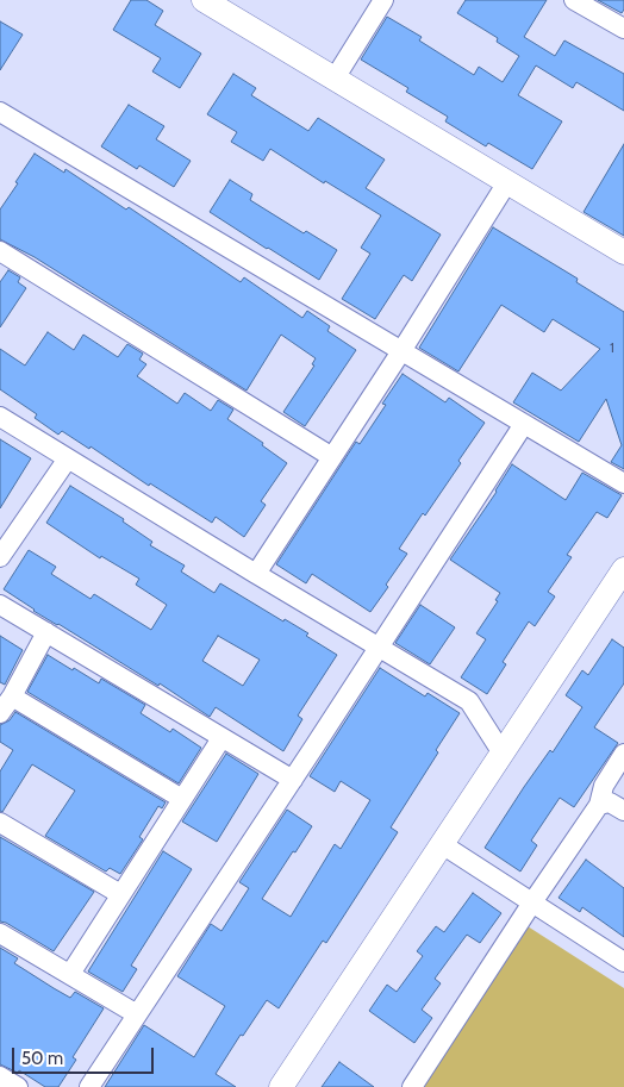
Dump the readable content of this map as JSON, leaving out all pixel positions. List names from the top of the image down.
{
  "house_numbers": ["1"],
  "scale_bar": "50 m"
}
